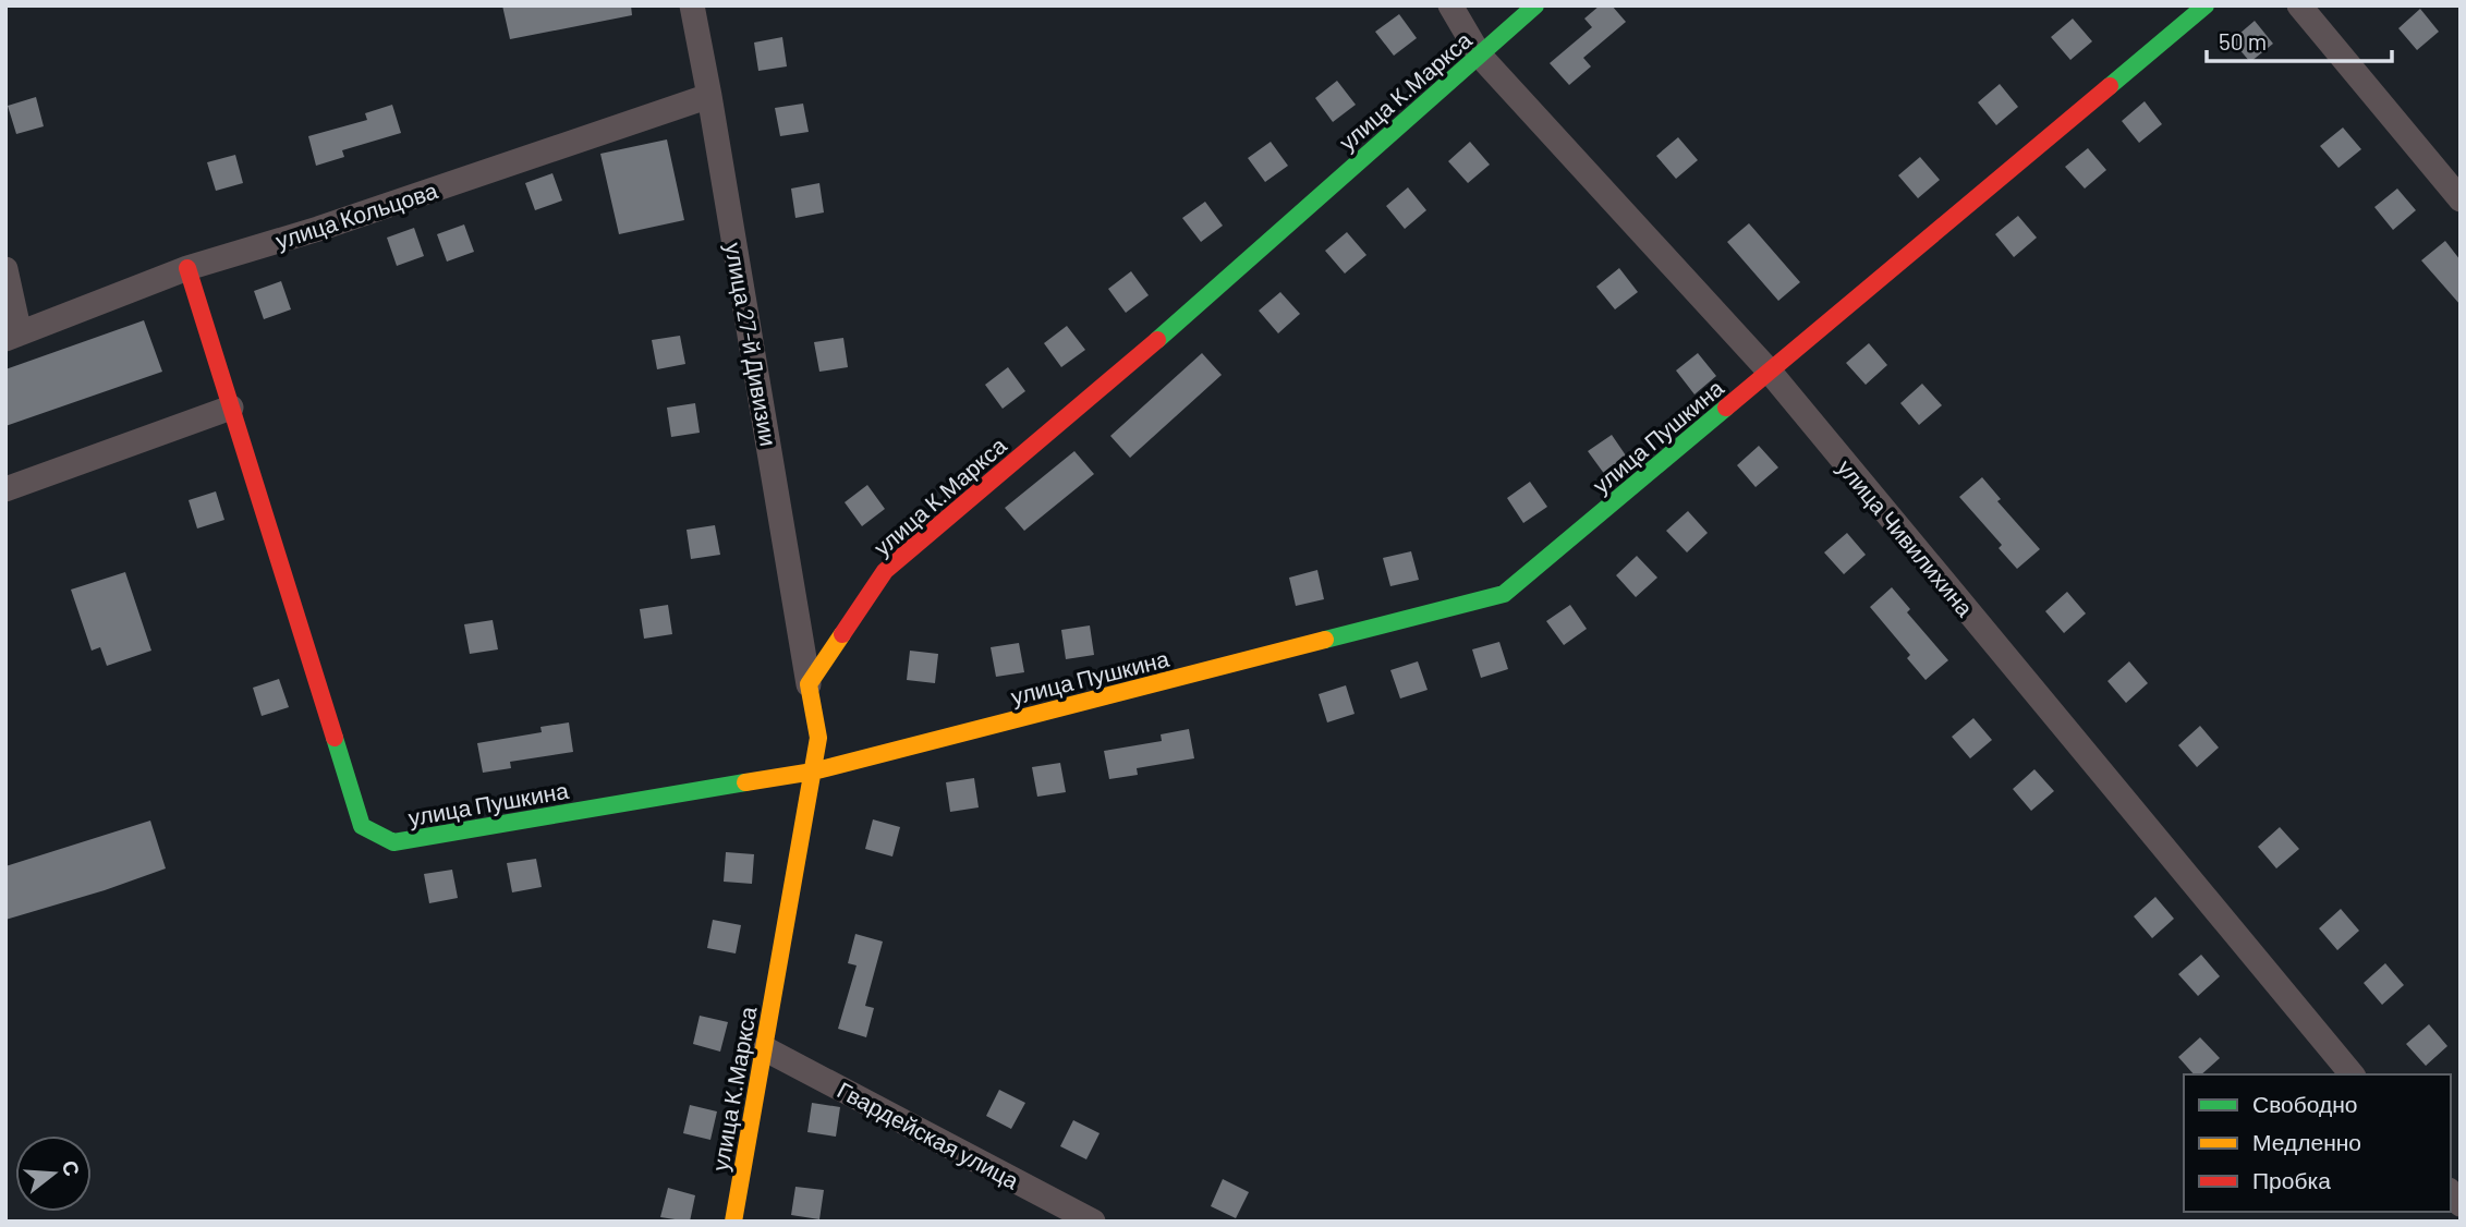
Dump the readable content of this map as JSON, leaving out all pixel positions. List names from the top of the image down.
{
  "streets": {
    "street": [
      "улица К.Маркса",
      "улица Кольцова",
      "улица 27-й Дивизии",
      "улица Пушкина",
      "улица Чивилихина",
      "Гвардейская улица"
    ]
  },
  "crossings": [
    ["улица К.Маркса", "улица 27-й Дивизии"],
    ["улица К.Маркса", "улица Пушкина"],
    ["улица К.Маркса", "улица Чивилихина"],
    ["улица К.Маркса", "Гвардейская улица"],
    ["улица Кольцова", "улица 27-й Дивизии"],
    ["улица Кольцова", "улица Пушкина"],
    ["улица Пушкина", "улица Чивилихина"]
  ],
  "legend": ["Свободно", "Медленно", "Пробка"],
  "scale_bar": "50 m",
  "north": "right"
}
